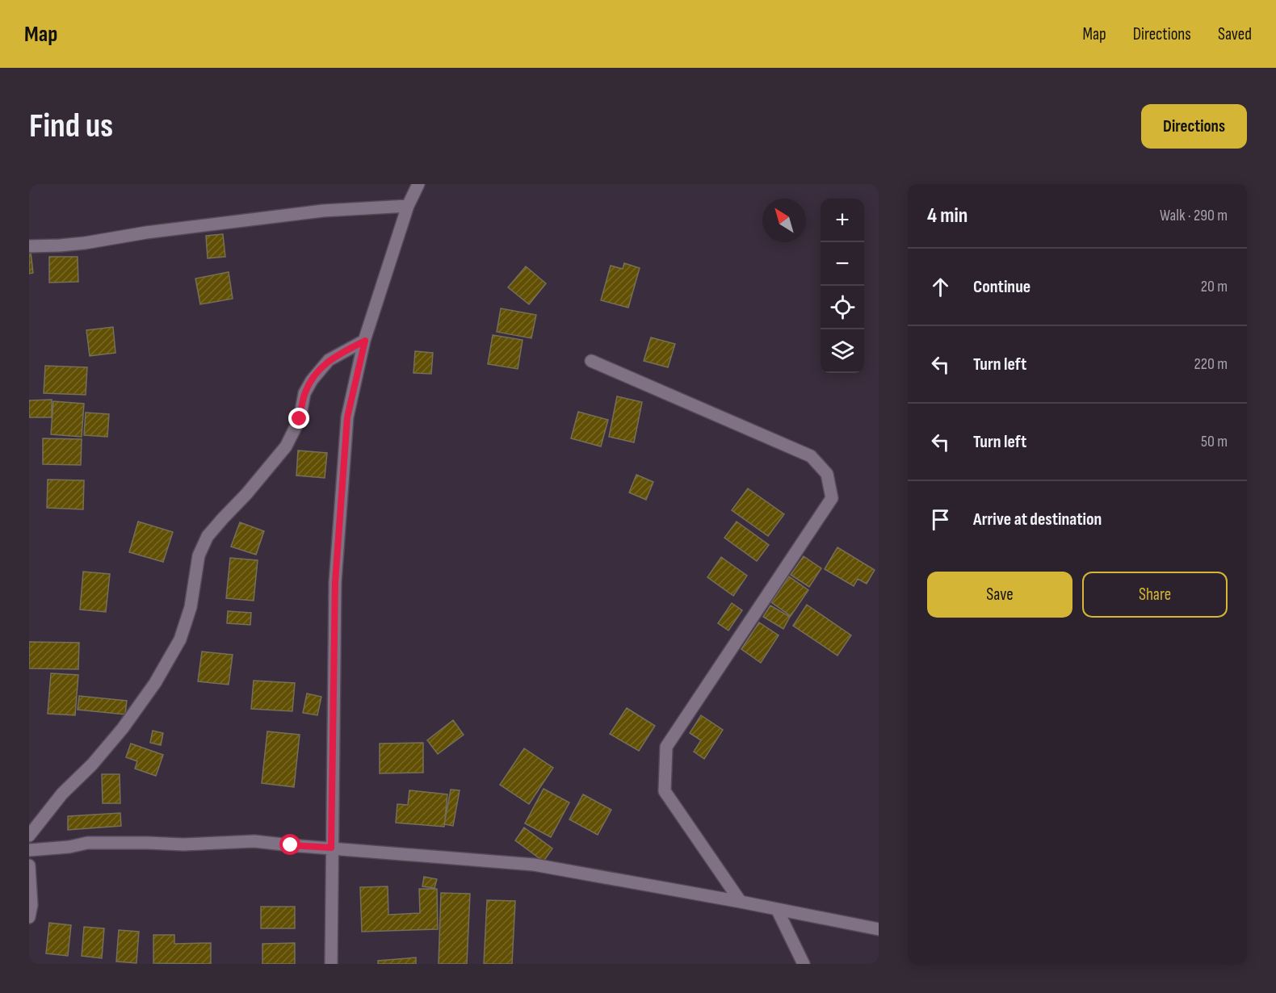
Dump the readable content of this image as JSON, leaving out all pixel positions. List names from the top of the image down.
{
  "north": "top left",
  "page": {
    "header": "Map",
    "nav": ["Map", "Directions", "Saved"],
    "buttons": [
      "Directions",
      ["Save", "Share"]
    ],
    "title": "Find us",
    "heading": ["4 min", "Walk · 290 m"],
    "map_buttons": ["+", "−"],
    "list": [
      ["Continue", "20 m"],
      ["Turn left", "220 m"],
      ["Turn left", "50 m"],
      "Arrive at destination"
    ]
  }
}
